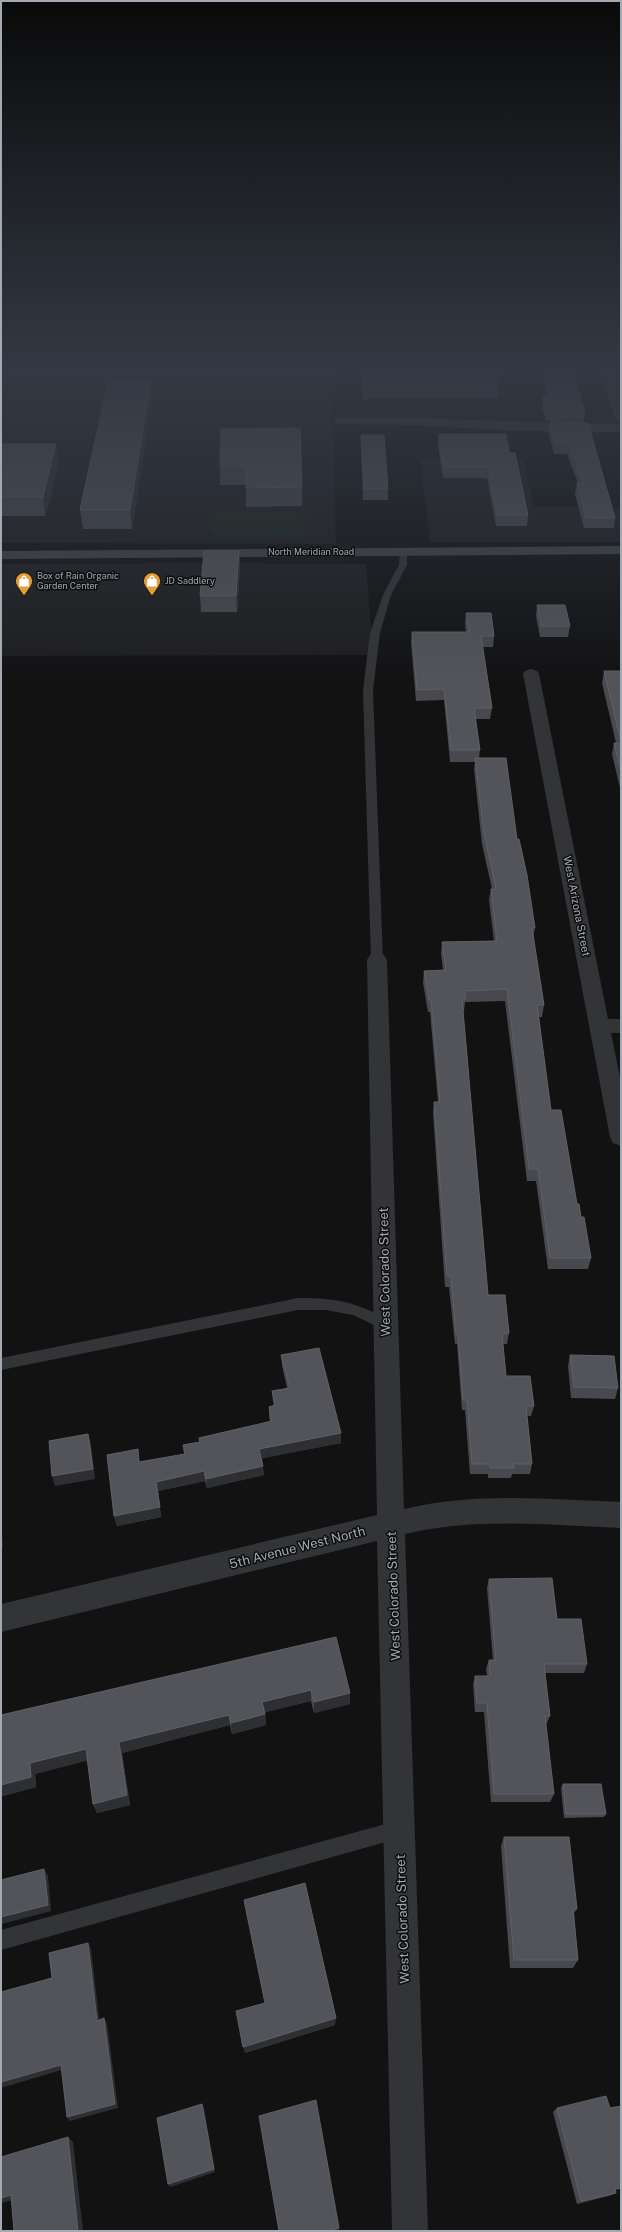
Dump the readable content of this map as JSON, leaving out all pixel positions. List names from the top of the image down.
{
  "streets": {
    "main road": ["North Meridian Road"],
    "street": ["West Arizona Street", "West Colorado Street", "5th Avenue West North"]
  },
  "crossings": [
    ["West Colorado Street", "5th Avenue West North"]
  ],
  "places": {
    "shop": ["Box of Rain Organic Garden Center", "JD Saddlery"]
  }
}
